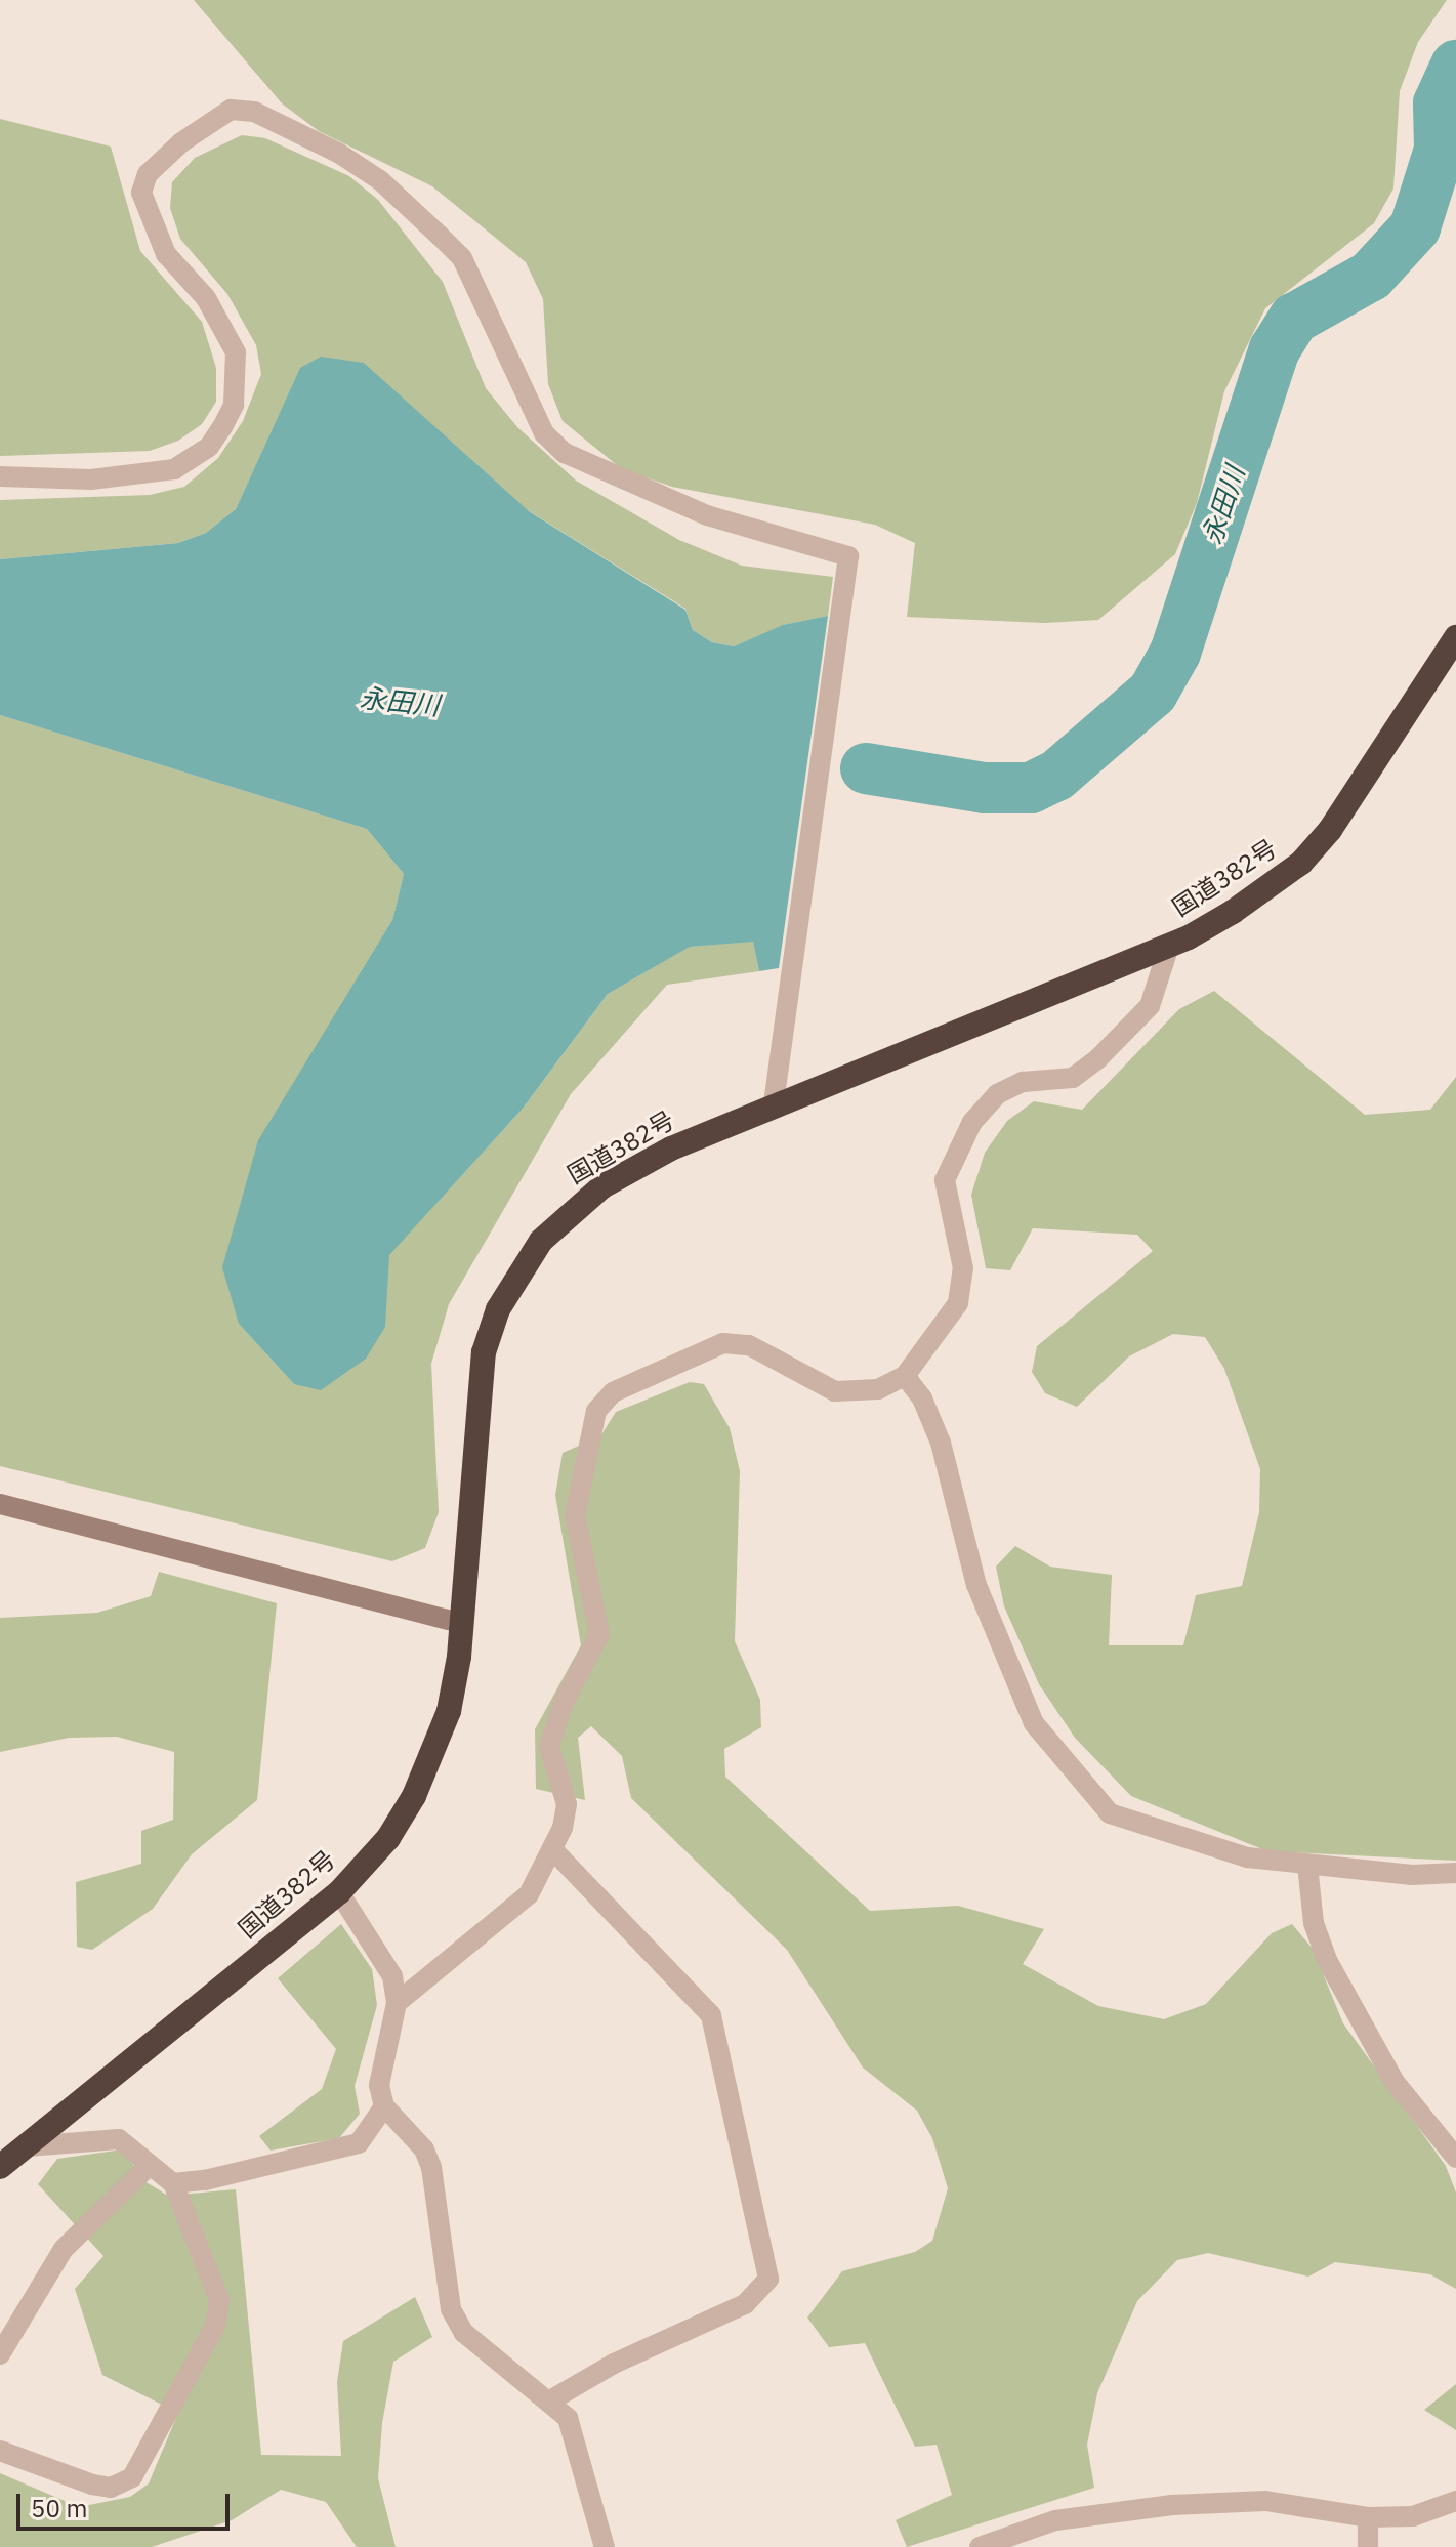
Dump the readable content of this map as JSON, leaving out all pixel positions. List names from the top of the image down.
{
  "streets": {
    "highway": ["国道382号"]
  },
  "water": ["永田川"],
  "scale_bar": "50 m"
}
